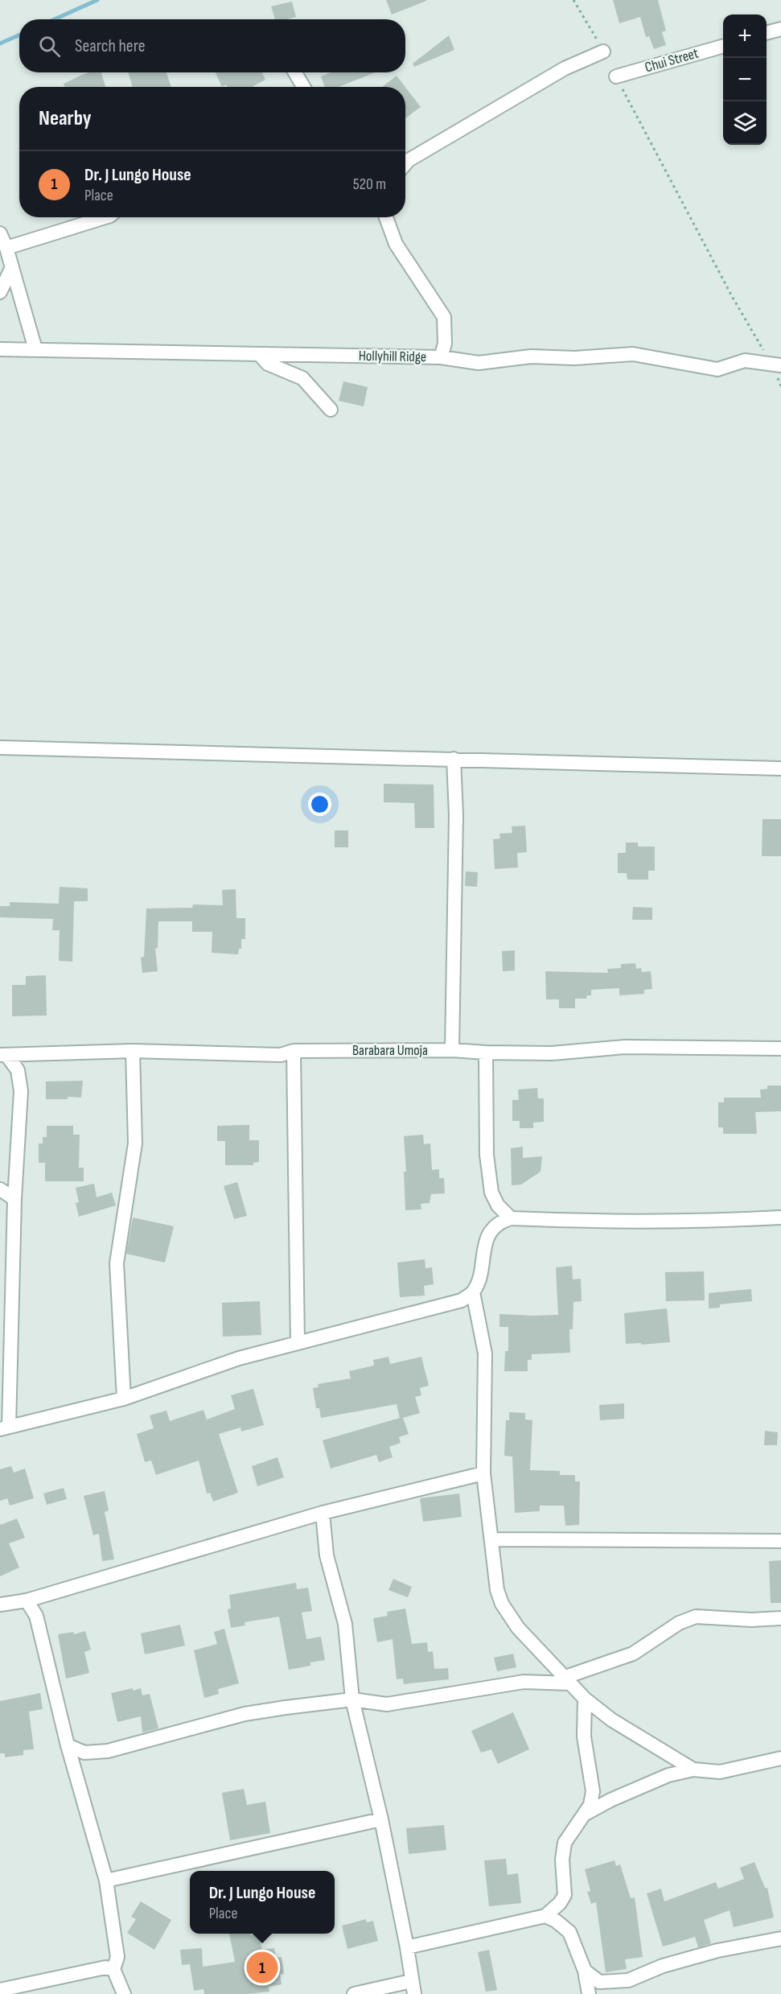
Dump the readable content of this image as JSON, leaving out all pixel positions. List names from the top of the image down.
{
  "streets": {
    "street": ["Chui Street", "Hollyhill Ridge", "Barabara Umoja"]
  },
  "page": {
    "map_buttons": ["+", "−"],
    "search": "Search here",
    "heading": "Nearby",
    "list": [
      {
        "mark": "1",
        "name": "Dr. J Lungo House",
        "note": "Place",
        "value": "520 m"
      }
    ],
    "popup": ["Dr. J Lungo House", "Place"],
    "pins": "1"
  }
}
